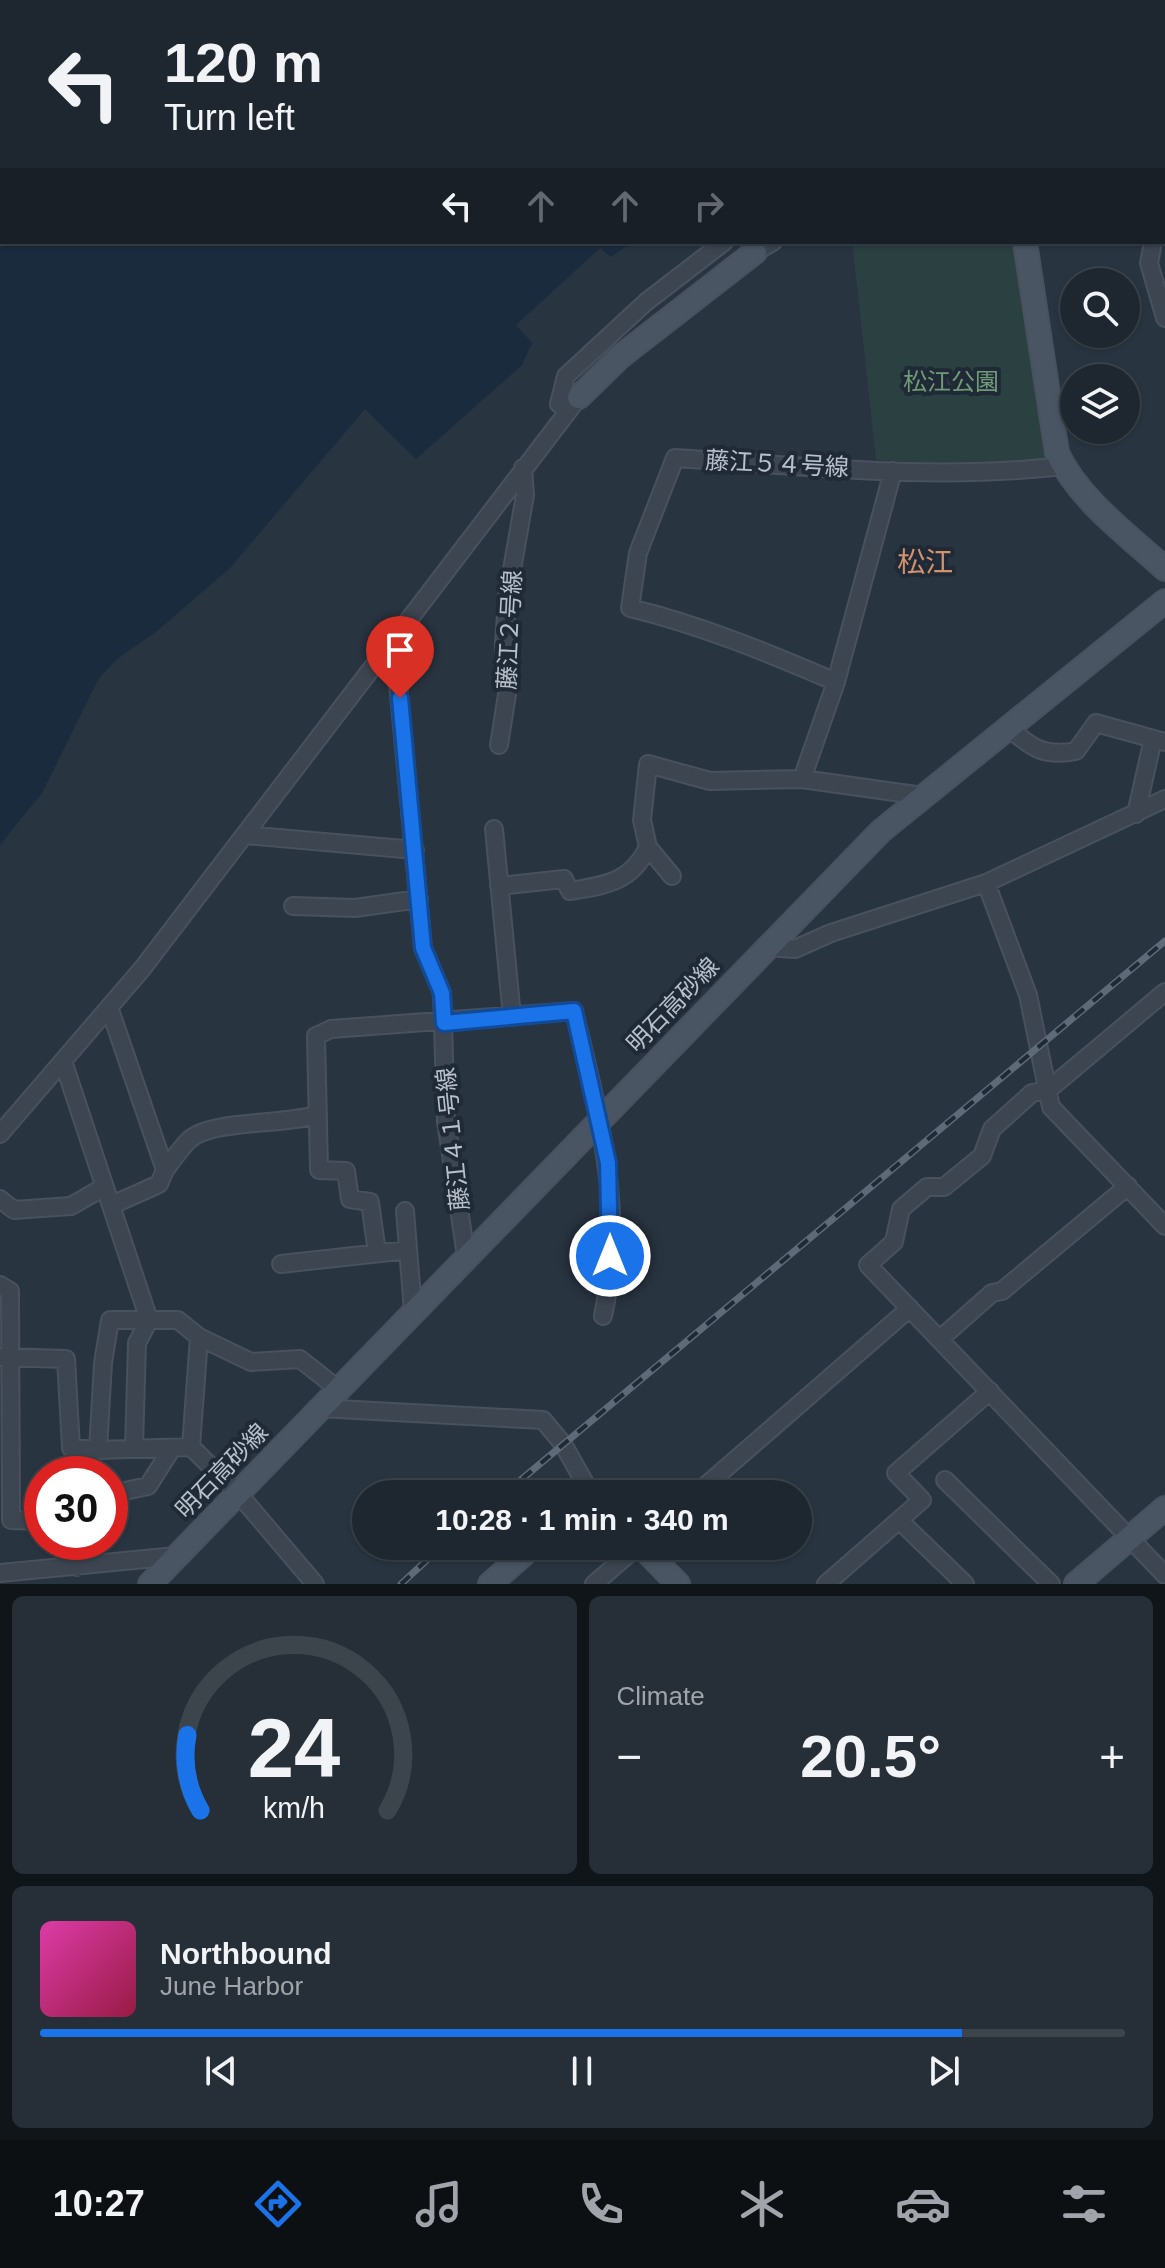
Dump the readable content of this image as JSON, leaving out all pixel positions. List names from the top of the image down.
{
  "streets": {
    "main road": ["明石高砂線"],
    "street": ["藤江５４号線", "藤江２号線", "藤江４１号線"]
  },
  "crossings": [
    ["明石高砂線", "藤江４１号線"]
  ],
  "districts": ["松江"],
  "parks": ["松江公園"],
  "page": {
    "turn": ["120 m", "Turn left"],
    "limit": "30",
    "trip": "10:28 · 1 min · 340 m",
    "tile": "Climate",
    "heat": ["−", "20.5°", "+"],
    "song": ["Northbound", "June Harbor"],
    "tabs": "10:27",
    "gauge": ["24", "km/h"]
  }
}
